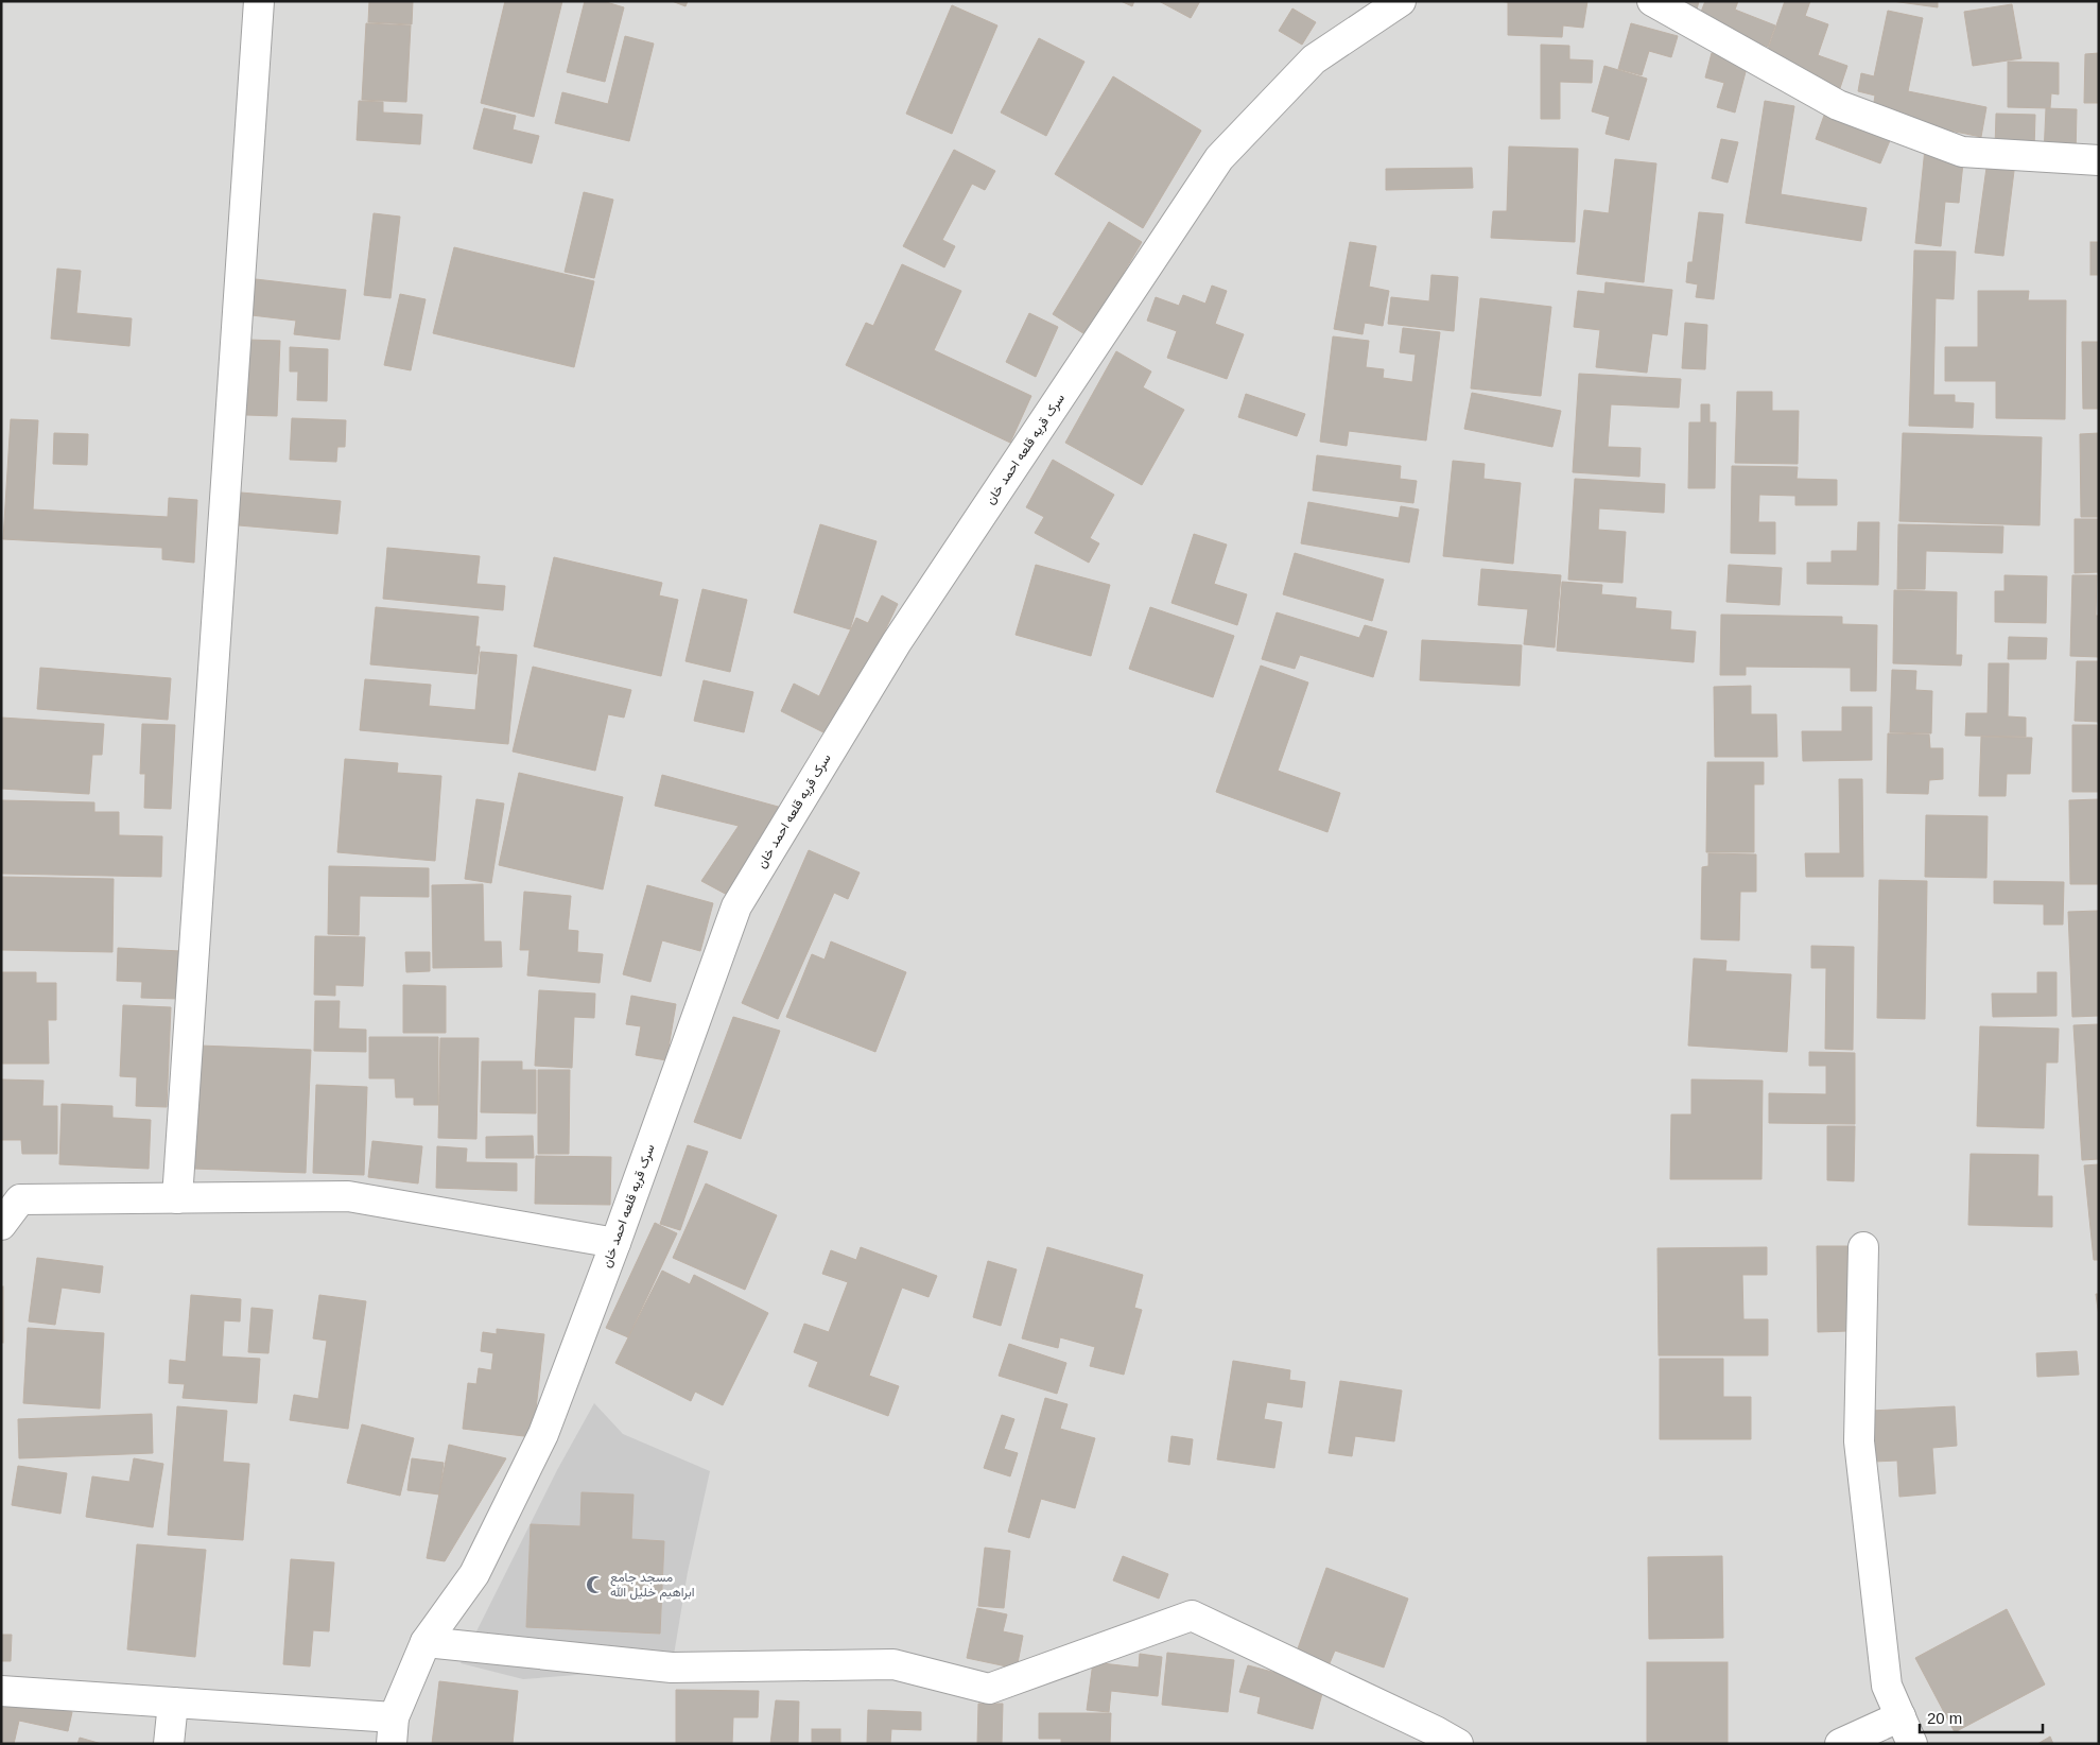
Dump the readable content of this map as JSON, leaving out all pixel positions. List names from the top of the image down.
{
  "streets": {
    "street": ["سرک قریه قلعه احمد خان"]
  },
  "places": {
    "mosque": ["مسجد جامع ابراهیم خلیل الله"]
  },
  "scale_bar": "20 m"
}
